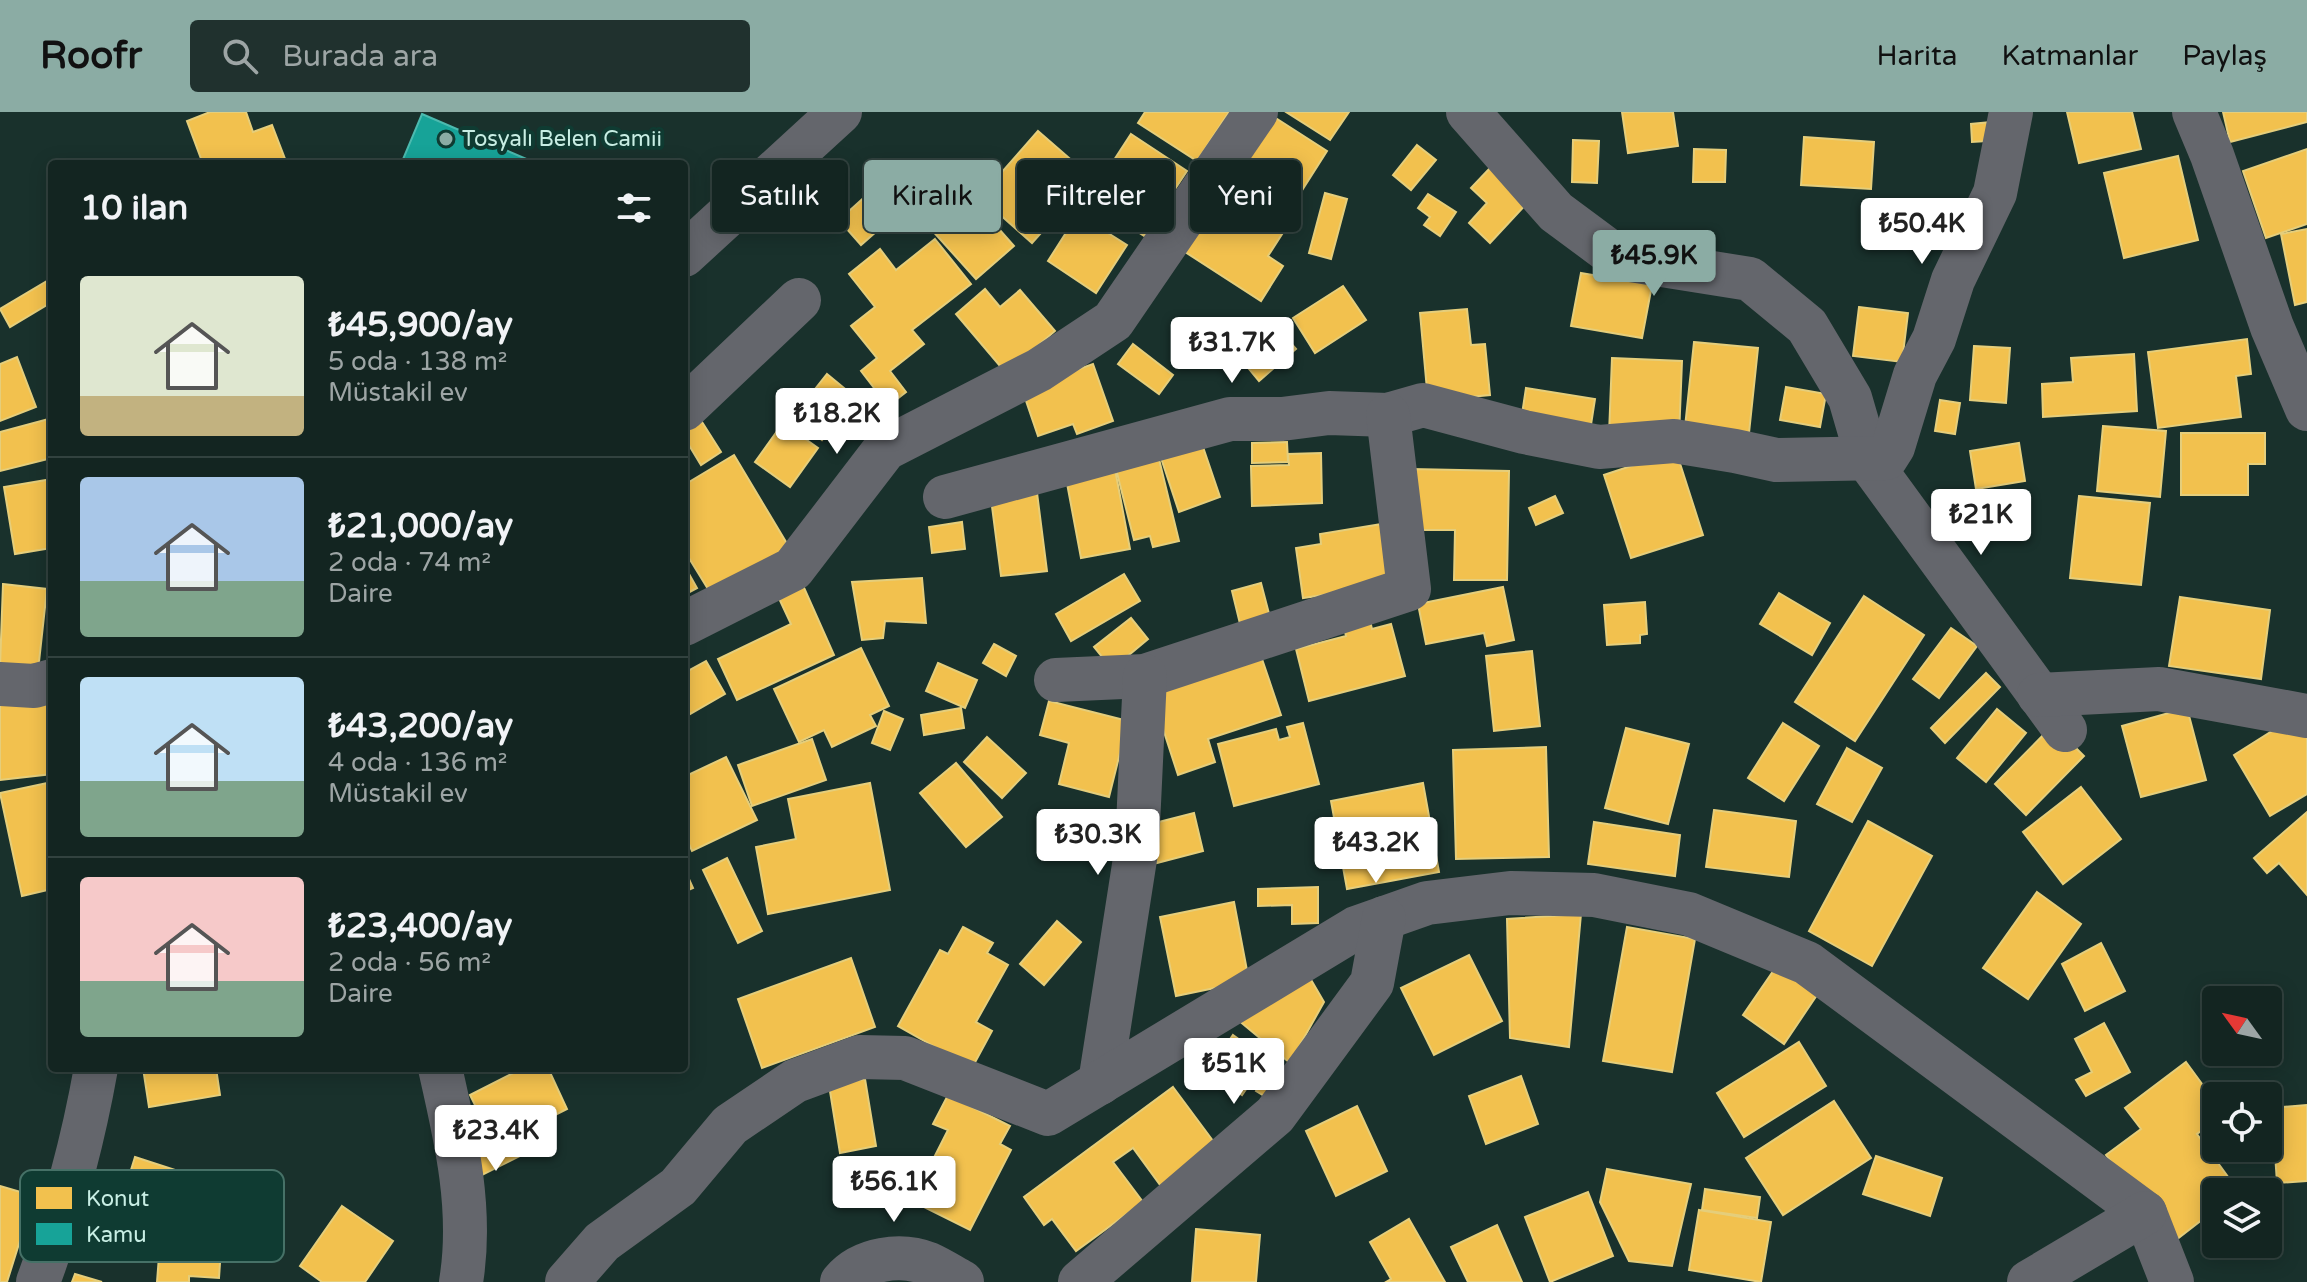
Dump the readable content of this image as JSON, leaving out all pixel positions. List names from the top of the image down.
{
  "places": ["Tosyalı Belen Camii"],
  "legend": ["Konut", "Kamu"],
  "north": "top left",
  "page": {
    "header": "Roofr",
    "search": "Burada ara",
    "nav": ["Harita", "Katmanlar", "Paylaş"],
    "chip": [
      "Satılık",
      "Kiralık",
      "Filtreler",
      "Yeni"
    ],
    "heading": "10 ilan",
    "price": [
      "₺50.4K",
      "₺45.9K",
      "₺31.7K",
      "₺18.2K",
      "₺21K",
      "₺30.3K",
      "₺43.2K",
      "₺51K",
      "₺23.4K",
      "₺56.1K"
    ],
    "list": [
      {
        "name": "₺45,900/ay",
        "note": "5 oda · 138 m² · Müstakil ev"
      },
      {
        "name": "₺21,000/ay",
        "note": "2 oda · 74 m² · Daire"
      },
      {
        "name": "₺43,200/ay",
        "note": "4 oda · 136 m² · Müstakil ev"
      },
      {
        "name": "₺23,400/ay",
        "note": "2 oda · 56 m² · Daire"
      }
    ]
  }
}
